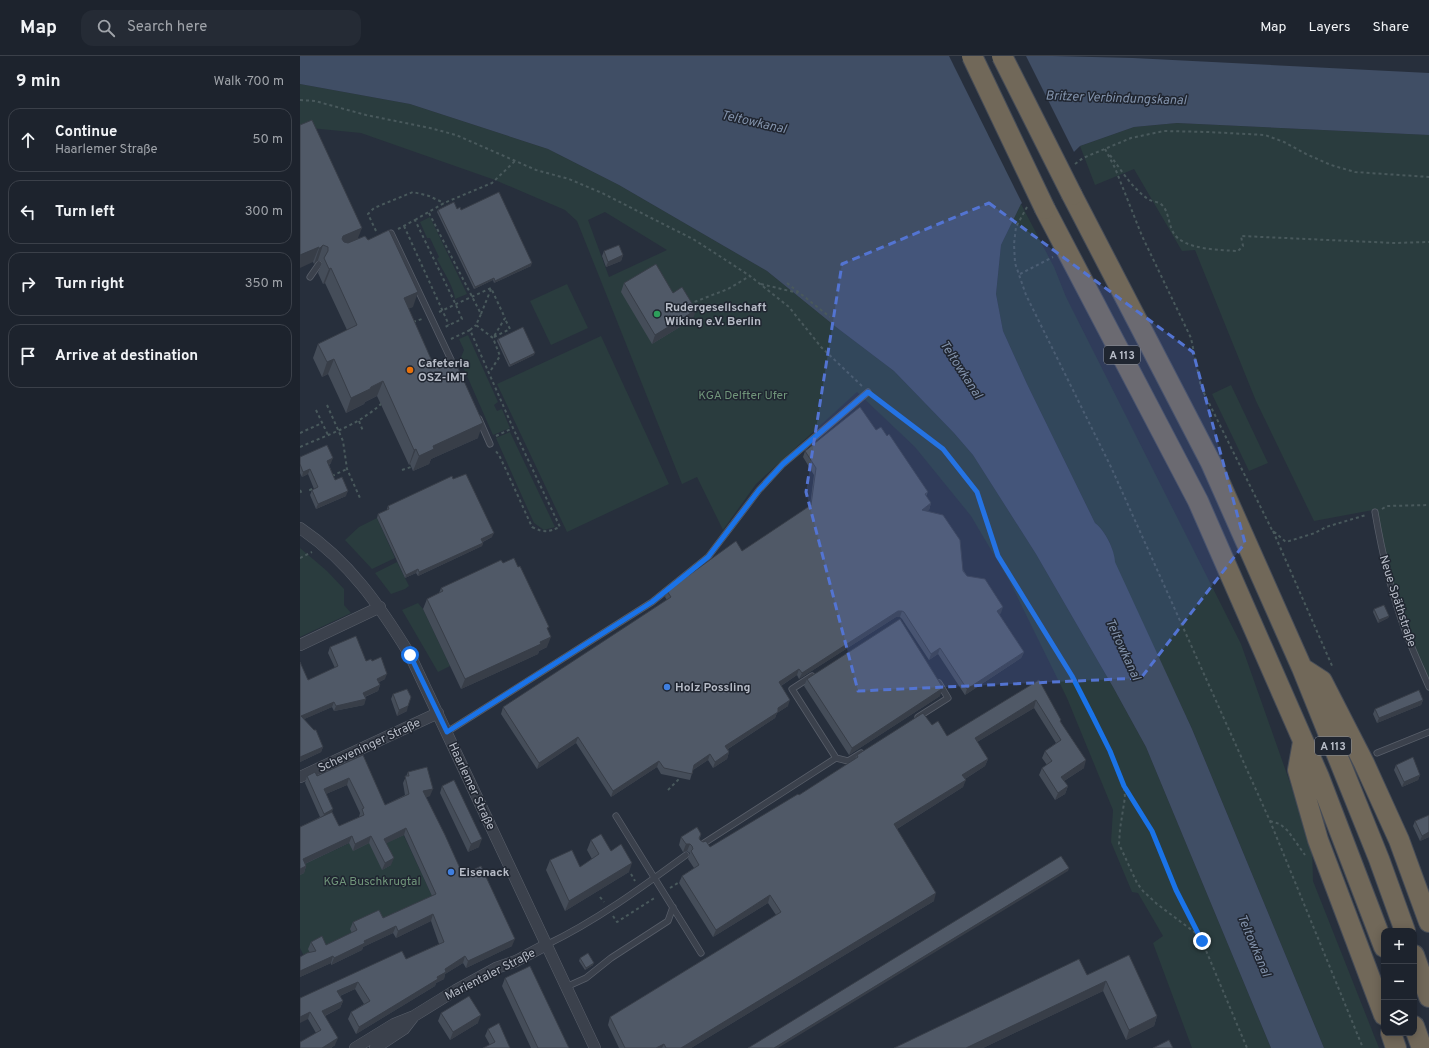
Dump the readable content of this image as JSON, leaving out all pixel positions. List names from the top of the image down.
{
  "streets": {
    "highway": ["A 113"],
    "street": ["Scheveninger Straße", "Haarlemer Straße", "Marientaler Straße"],
    "lane": ["Neue Späthstraße"]
  },
  "crossings": [
    ["Scheveninger Straße", "Haarlemer Straße"],
    ["Haarlemer Straße", "Marientaler Straße"]
  ],
  "water": ["Britzer Verbindungskanal", "Teltowkanal"],
  "parks": ["KGA Delfter Ufer", "KGA Buschkrugtal"],
  "places": [
    "Rudergesellschaft Wiking e.V. Berlin",
    "Cafeteria OSZ-IMT",
    "Holz Possling",
    "Eisenack"
  ],
  "page": {
    "header": "Map",
    "search": "Search here",
    "nav": ["Map", "Layers", "Share"],
    "heading": ["9 min", "Walk · 700 m"],
    "list": [
      ["Continue", "Haarlemer Straße", "50 m"],
      ["Turn left", "300 m"],
      ["Turn right", "350 m"],
      "Arrive at destination"
    ],
    "map_buttons": ["+", "−"]
  }
}
